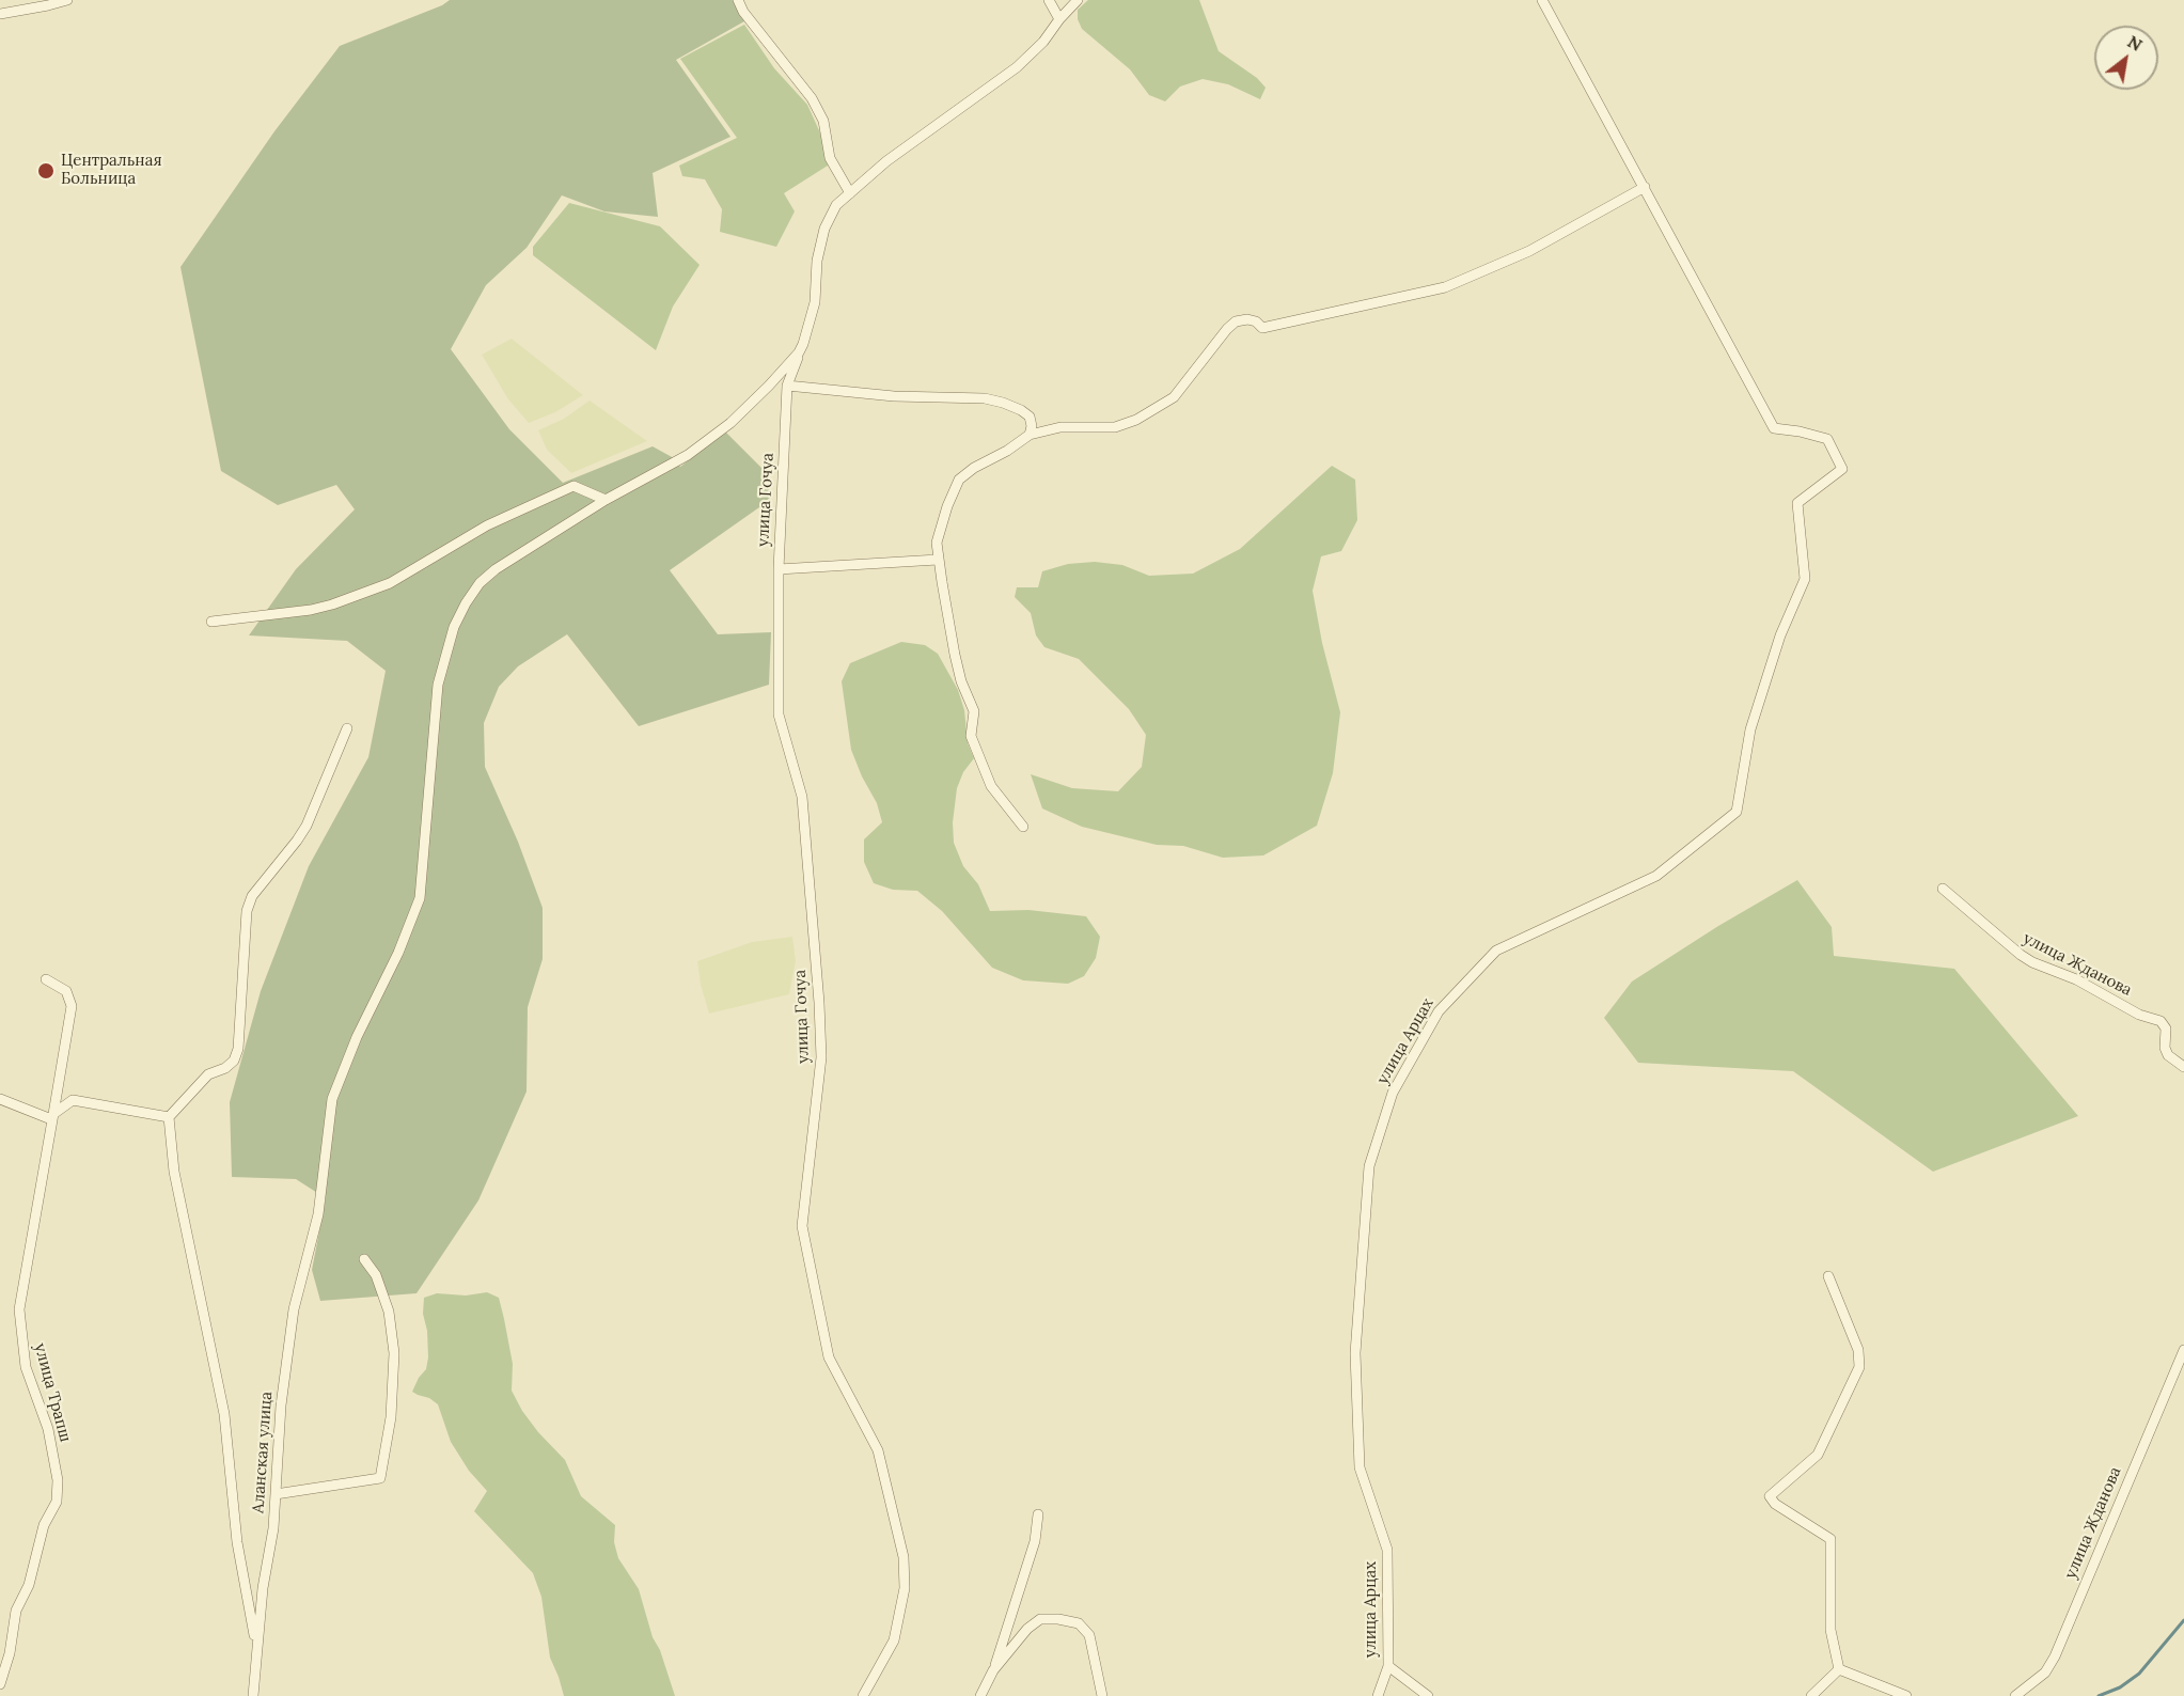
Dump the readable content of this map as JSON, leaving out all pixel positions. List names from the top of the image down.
{
  "streets": {
    "street": [
      "улица Гочуа",
      "улица Жданова",
      "улица Арцах",
      "улица Трапш",
      "Аланская улица"
    ]
  },
  "crossings": [
    ["улица Гочуа", "Аланская улица"]
  ],
  "places": ["Центральная Больница"],
  "north": "top right"
}
